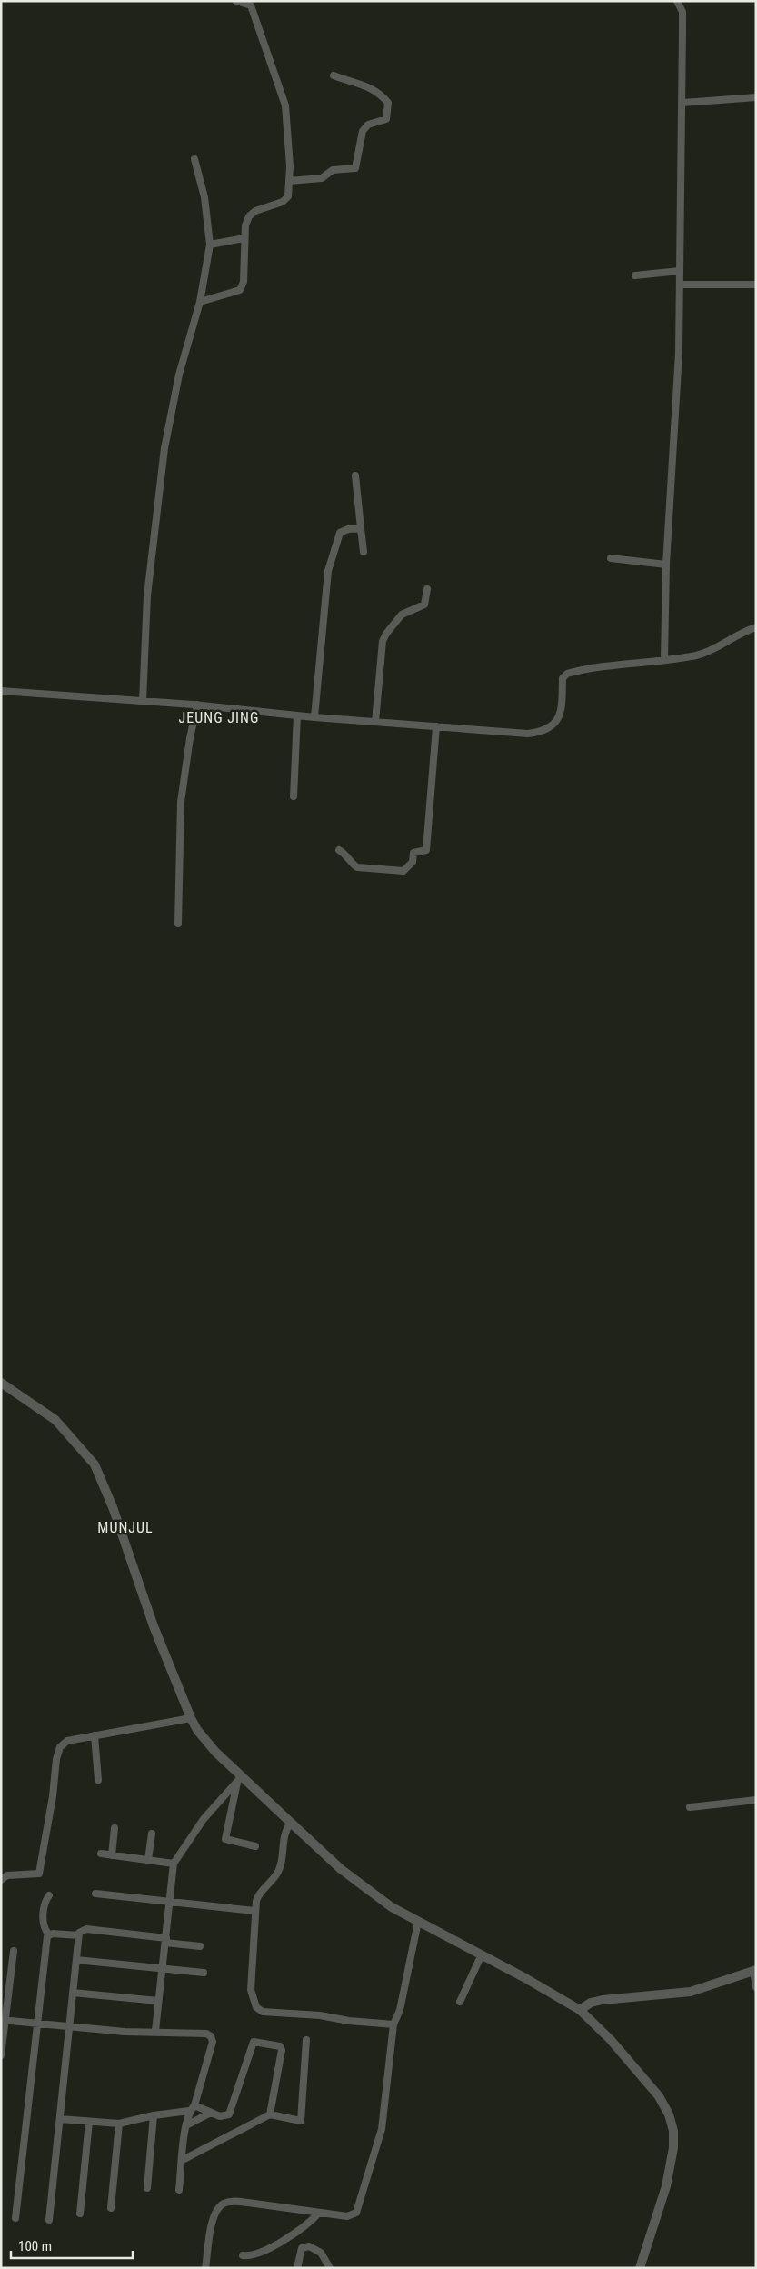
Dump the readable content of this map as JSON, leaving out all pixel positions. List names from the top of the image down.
{
  "districts": ["JEUNG JING", "MUNJUL"],
  "scale_bar": "100 m"
}
